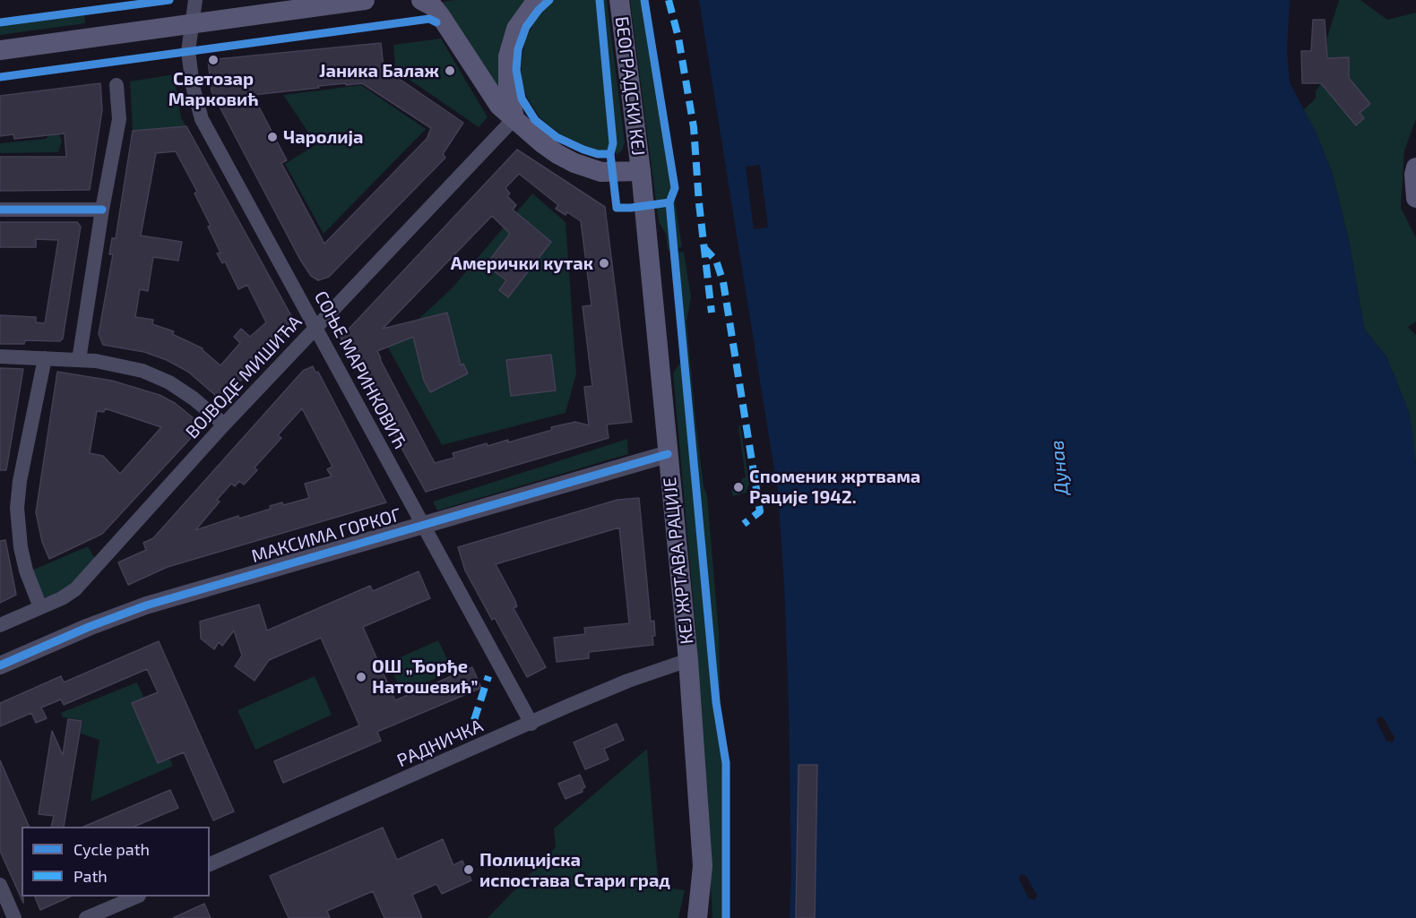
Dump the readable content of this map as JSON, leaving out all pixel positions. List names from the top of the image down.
{
  "streets": {
    "main road": ["БЕОГРАДСКИ КЕЈ", "КЕЈ ЖРТАВА РАЦИЈЕ"],
    "street": [
      "СОЊЕ МАРИНКОВИЋ",
      "ВОЈВОДЕ МИШИЋА",
      "МАКСИМА ГОРКОГ",
      "РАДНИЧКА"
    ]
  },
  "crossings": [
    ["БЕОГРАДСКИ КЕЈ", "КЕЈ ЖРТАВА РАЦИЈЕ"],
    ["СОЊЕ МАРИНКОВИЋ", "ВОЈВОДЕ МИШИЋА"],
    ["СОЊЕ МАРИНКОВИЋ", "МАКСИМА ГОРКОГ"],
    ["СОЊЕ МАРИНКОВИЋ", "РАДНИЧКА"],
    ["МАКСИМА ГОРКОГ", "КЕЈ ЖРТАВА РАЦИЈЕ"],
    ["КЕЈ ЖРТАВА РАЦИЈЕ", "РАДНИЧКА"]
  ],
  "water": ["Дунав"],
  "places": [
    "Светозар Марковић",
    "Јаника Балаж",
    "Чаролија",
    "Амерички кутак",
    "Споменик жртвама Рације 1942.",
    "ОШ „Ђорђе Натошевић”",
    "Полицијска испостава Стари град"
  ],
  "legend": ["Cycle path", "Path"]
}
